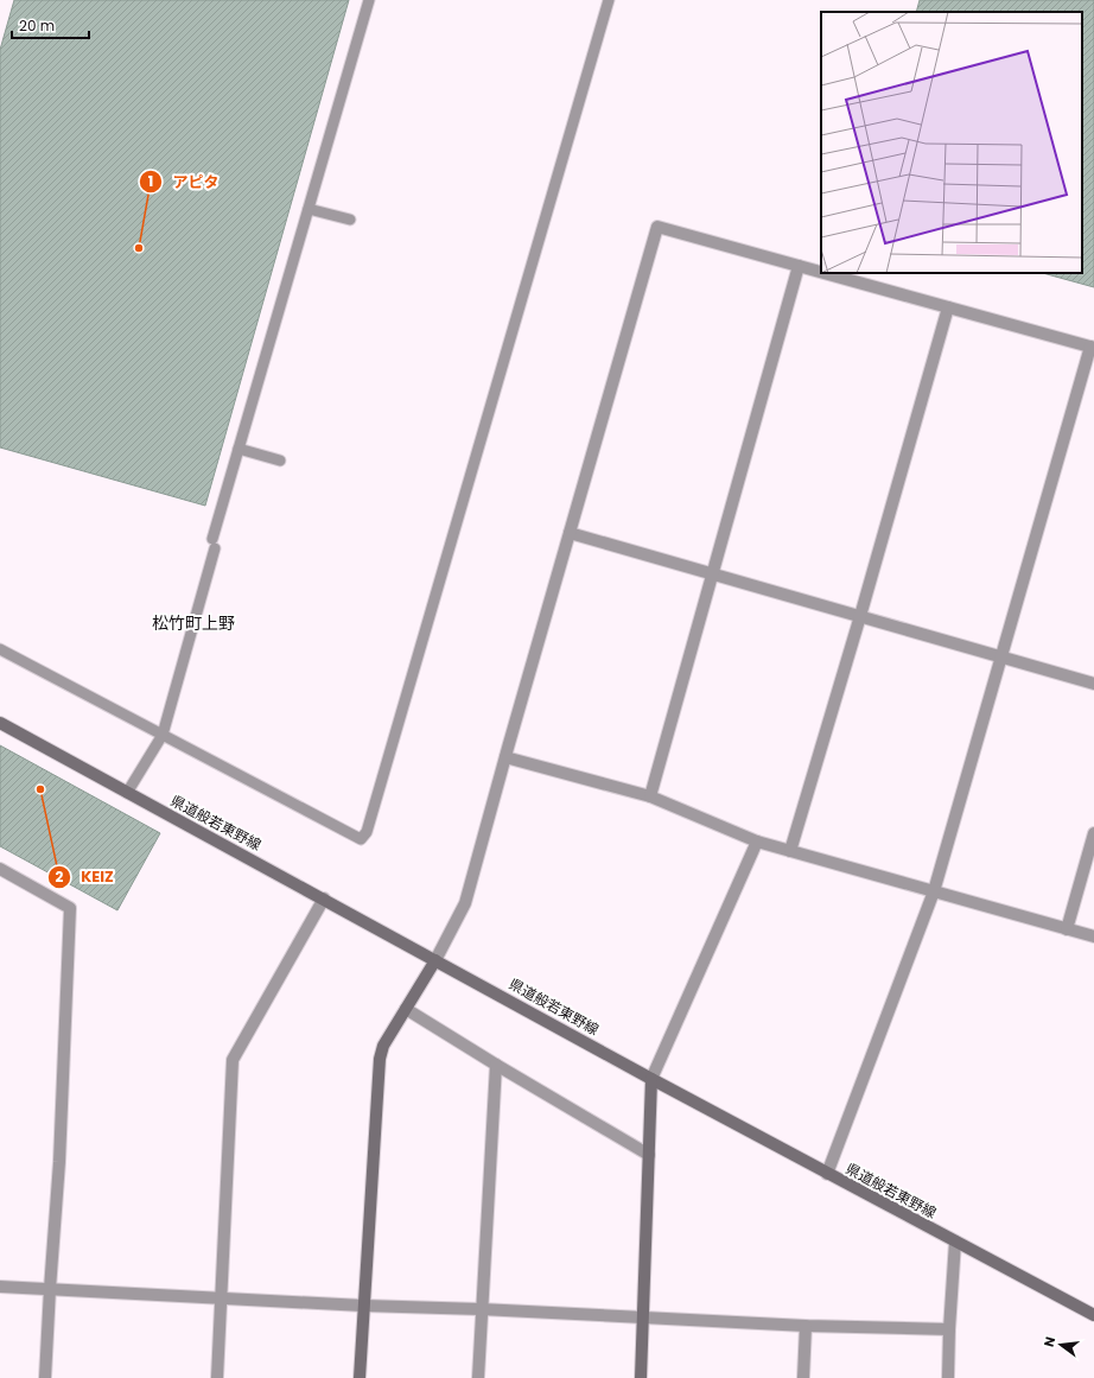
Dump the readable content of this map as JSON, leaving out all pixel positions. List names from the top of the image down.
{
  "streets": {
    "main road": ["県道般若東野線"]
  },
  "districts": ["松竹町上野"],
  "places": ["アピタ", "KEIZ"],
  "scale_bar": "20 m",
  "north": "left"
}
